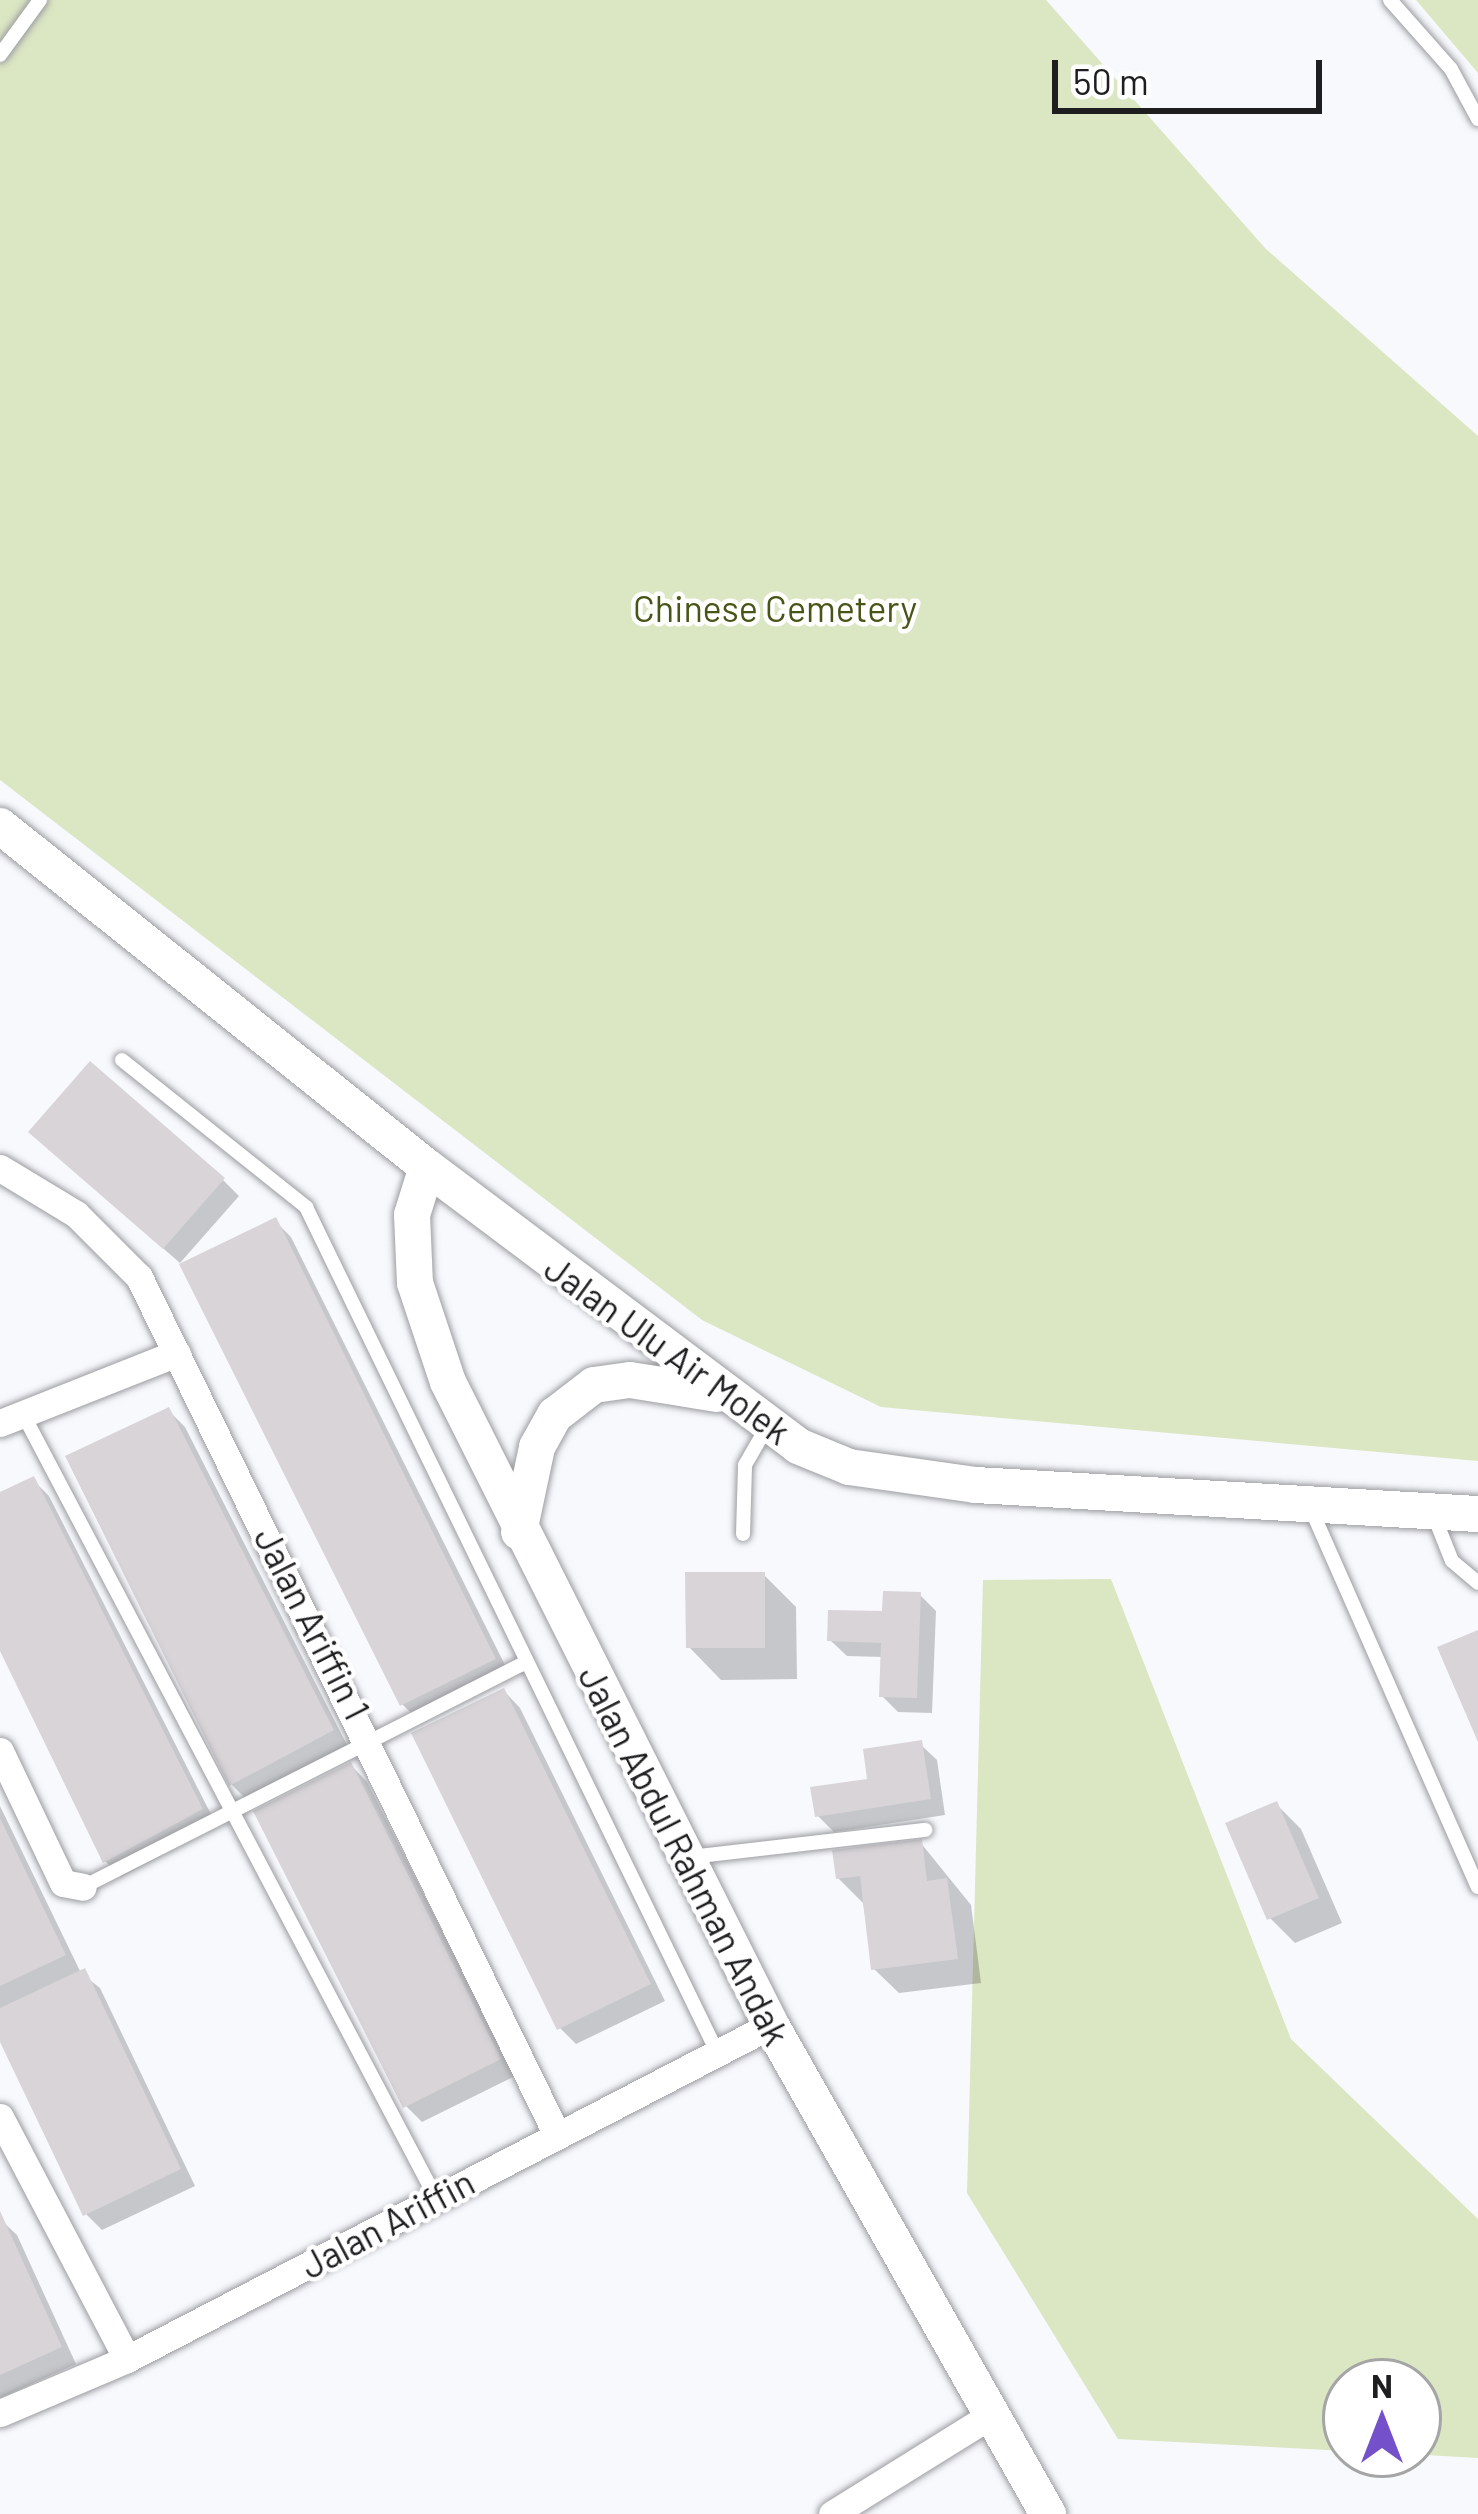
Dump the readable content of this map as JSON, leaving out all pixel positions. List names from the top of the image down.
{
  "streets": {
    "street": [
      "Jalan Ulu Air Molek",
      "Jalan Ariffin 1",
      "Jalan Abdul Rahman Andak",
      "Jalan Ariffin"
    ]
  },
  "crossings": [
    ["Jalan Ulu Air Molek", "Jalan Abdul Rahman Andak"],
    ["Jalan Ariffin 1", "Jalan Ariffin"],
    ["Jalan Abdul Rahman Andak", "Jalan Ariffin"]
  ],
  "parks": ["Chinese Cemetery"],
  "scale_bar": "50 m",
  "north": "top"
}
